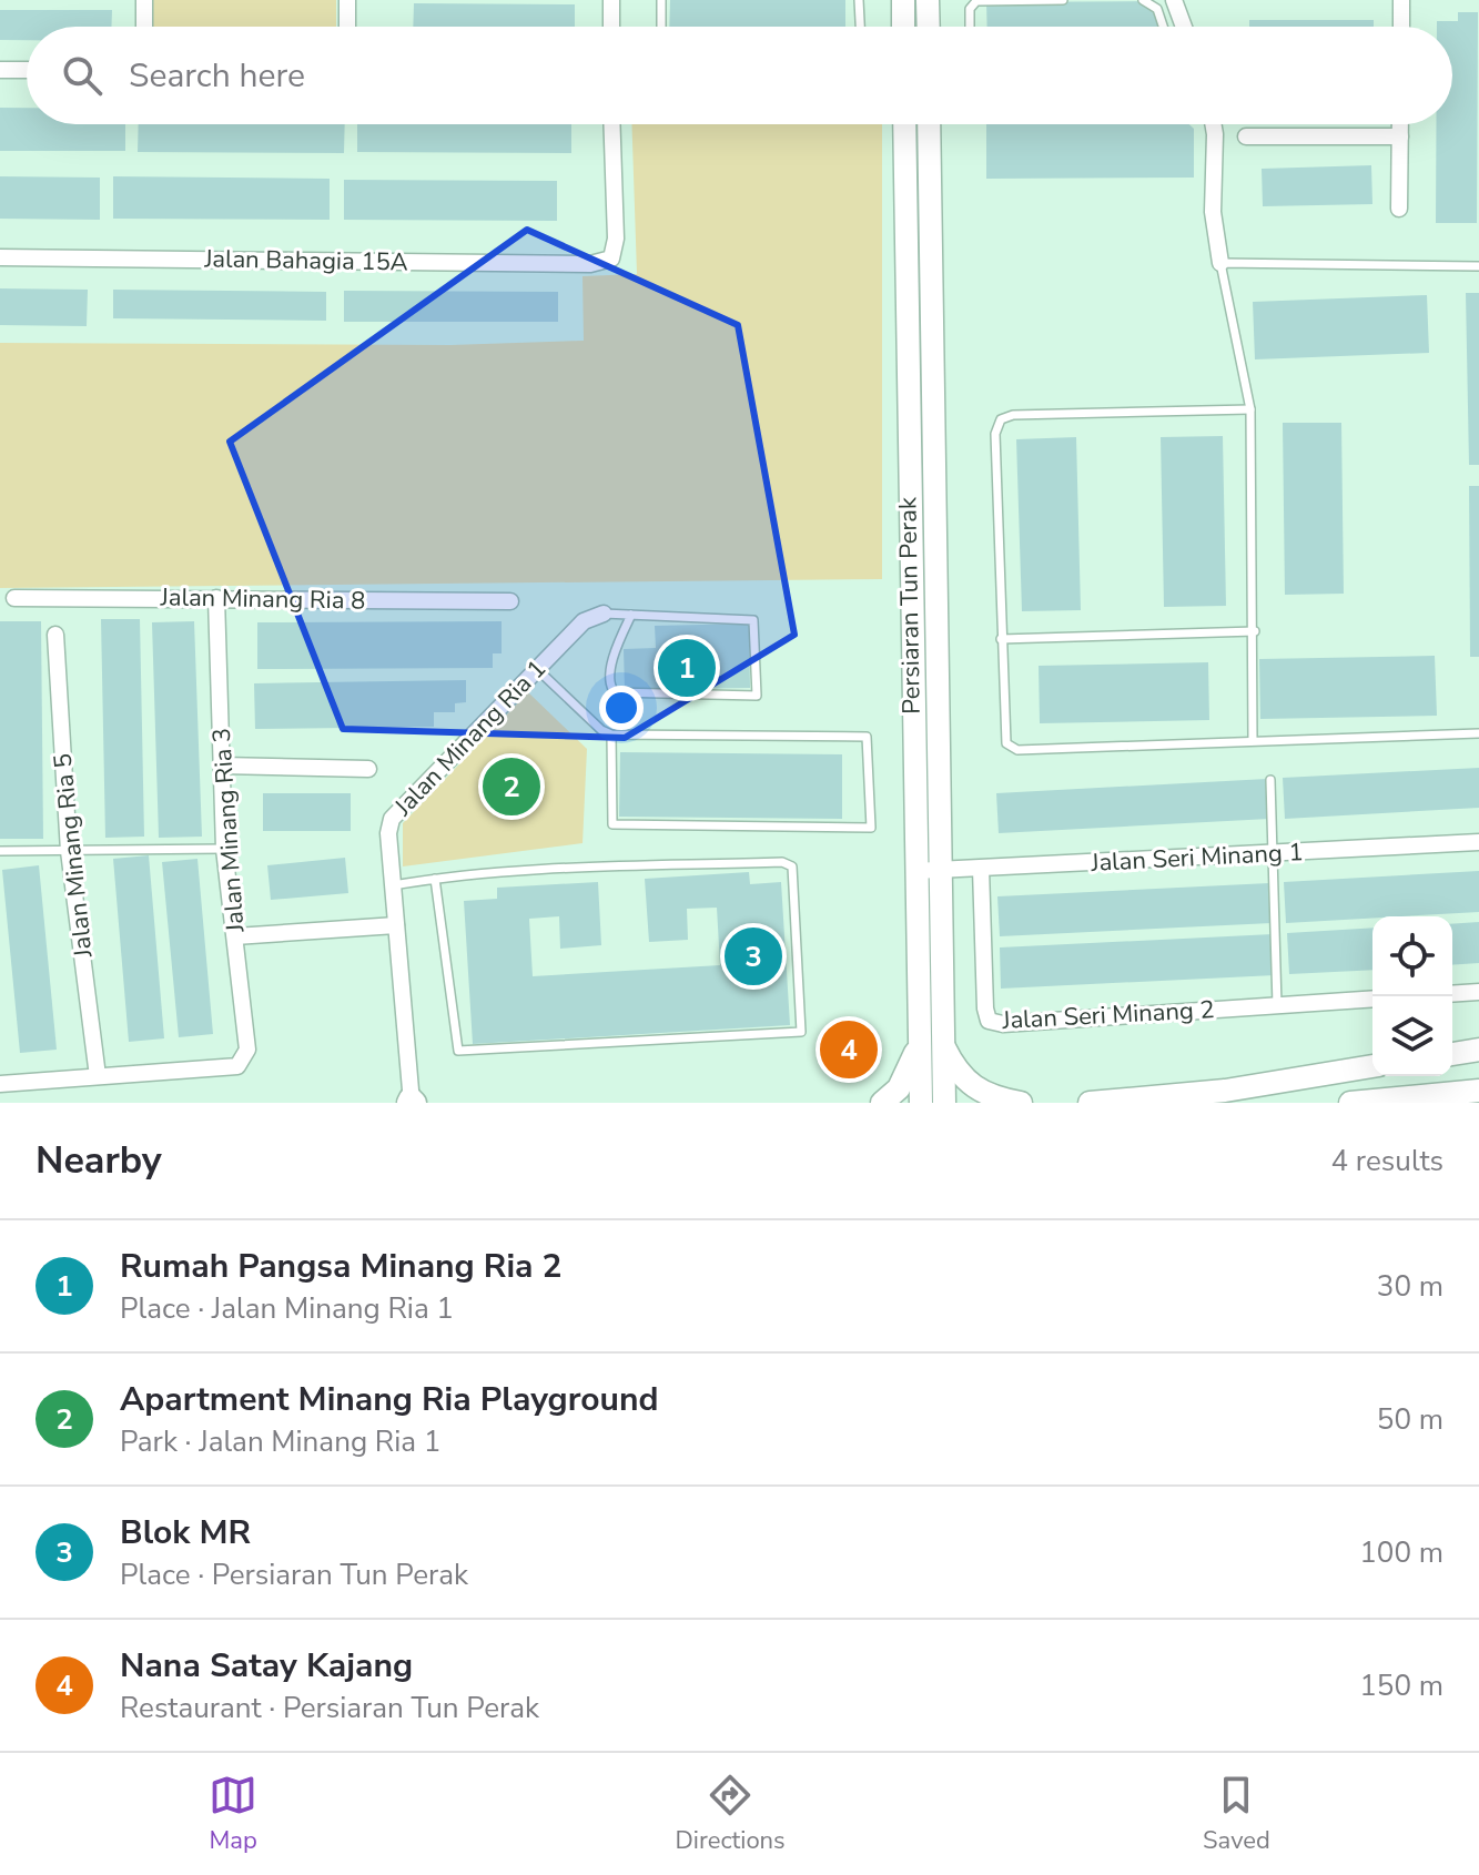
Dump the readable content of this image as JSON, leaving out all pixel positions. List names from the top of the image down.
{
  "streets": {
    "street": [
      "Jalan Bahagia 15A",
      "Jalan Minang Ria 8",
      "Persiaran Tun Perak",
      "Jalan Minang Ria 1",
      "Jalan Minang Ria 3",
      "Jalan Minang Ria 5",
      "Jalan Seri Minang 1",
      "Jalan Seri Minang 2"
    ]
  },
  "crossings": [
    ["Jalan Minang Ria 8", "Jalan Minang Ria 3"],
    ["Persiaran Tun Perak", "Jalan Seri Minang 1"],
    ["Jalan Minang Ria 3", "Jalan Minang Ria 5"],
    ["Jalan Seri Minang 1", "Jalan Seri Minang 2"]
  ],
  "page": {
    "search": "Search here",
    "pins": [
      "1",
      "2",
      "3",
      "4"
    ],
    "heading": ["Nearby", "4 results"],
    "list": [
      {
        "mark": "1",
        "name": "Rumah Pangsa Minang Ria 2",
        "note": "Place · Jalan Minang Ria 1",
        "value": "30 m"
      },
      {
        "mark": "2",
        "name": "Apartment Minang Ria Playground",
        "note": "Park · Jalan Minang Ria 1",
        "value": "50 m"
      },
      {
        "mark": "3",
        "name": "Blok MR",
        "note": "Place · Persiaran Tun Perak",
        "value": "100 m"
      },
      {
        "mark": "4",
        "name": "Nana Satay Kajang",
        "note": "Restaurant · Persiaran Tun Perak",
        "value": "150 m"
      }
    ],
    "nav": ["Map", "Directions", "Saved"]
  }
}
